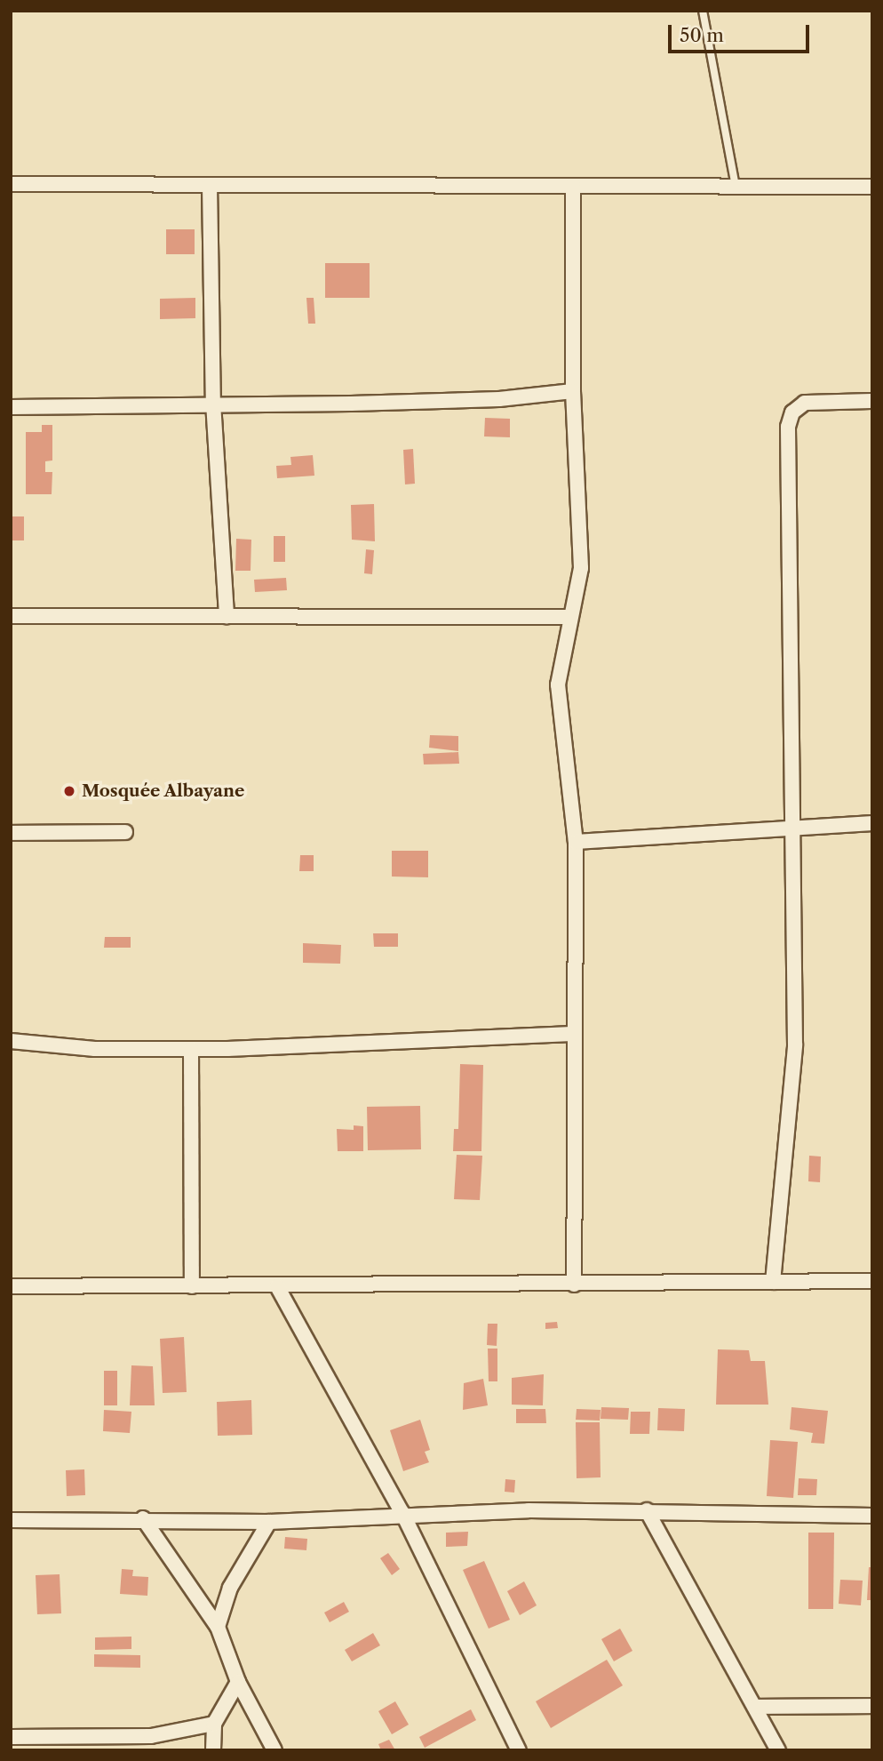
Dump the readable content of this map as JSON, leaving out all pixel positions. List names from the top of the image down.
{
  "places": ["Mosquée Albayane"],
  "scale_bar": "50 m"
}
